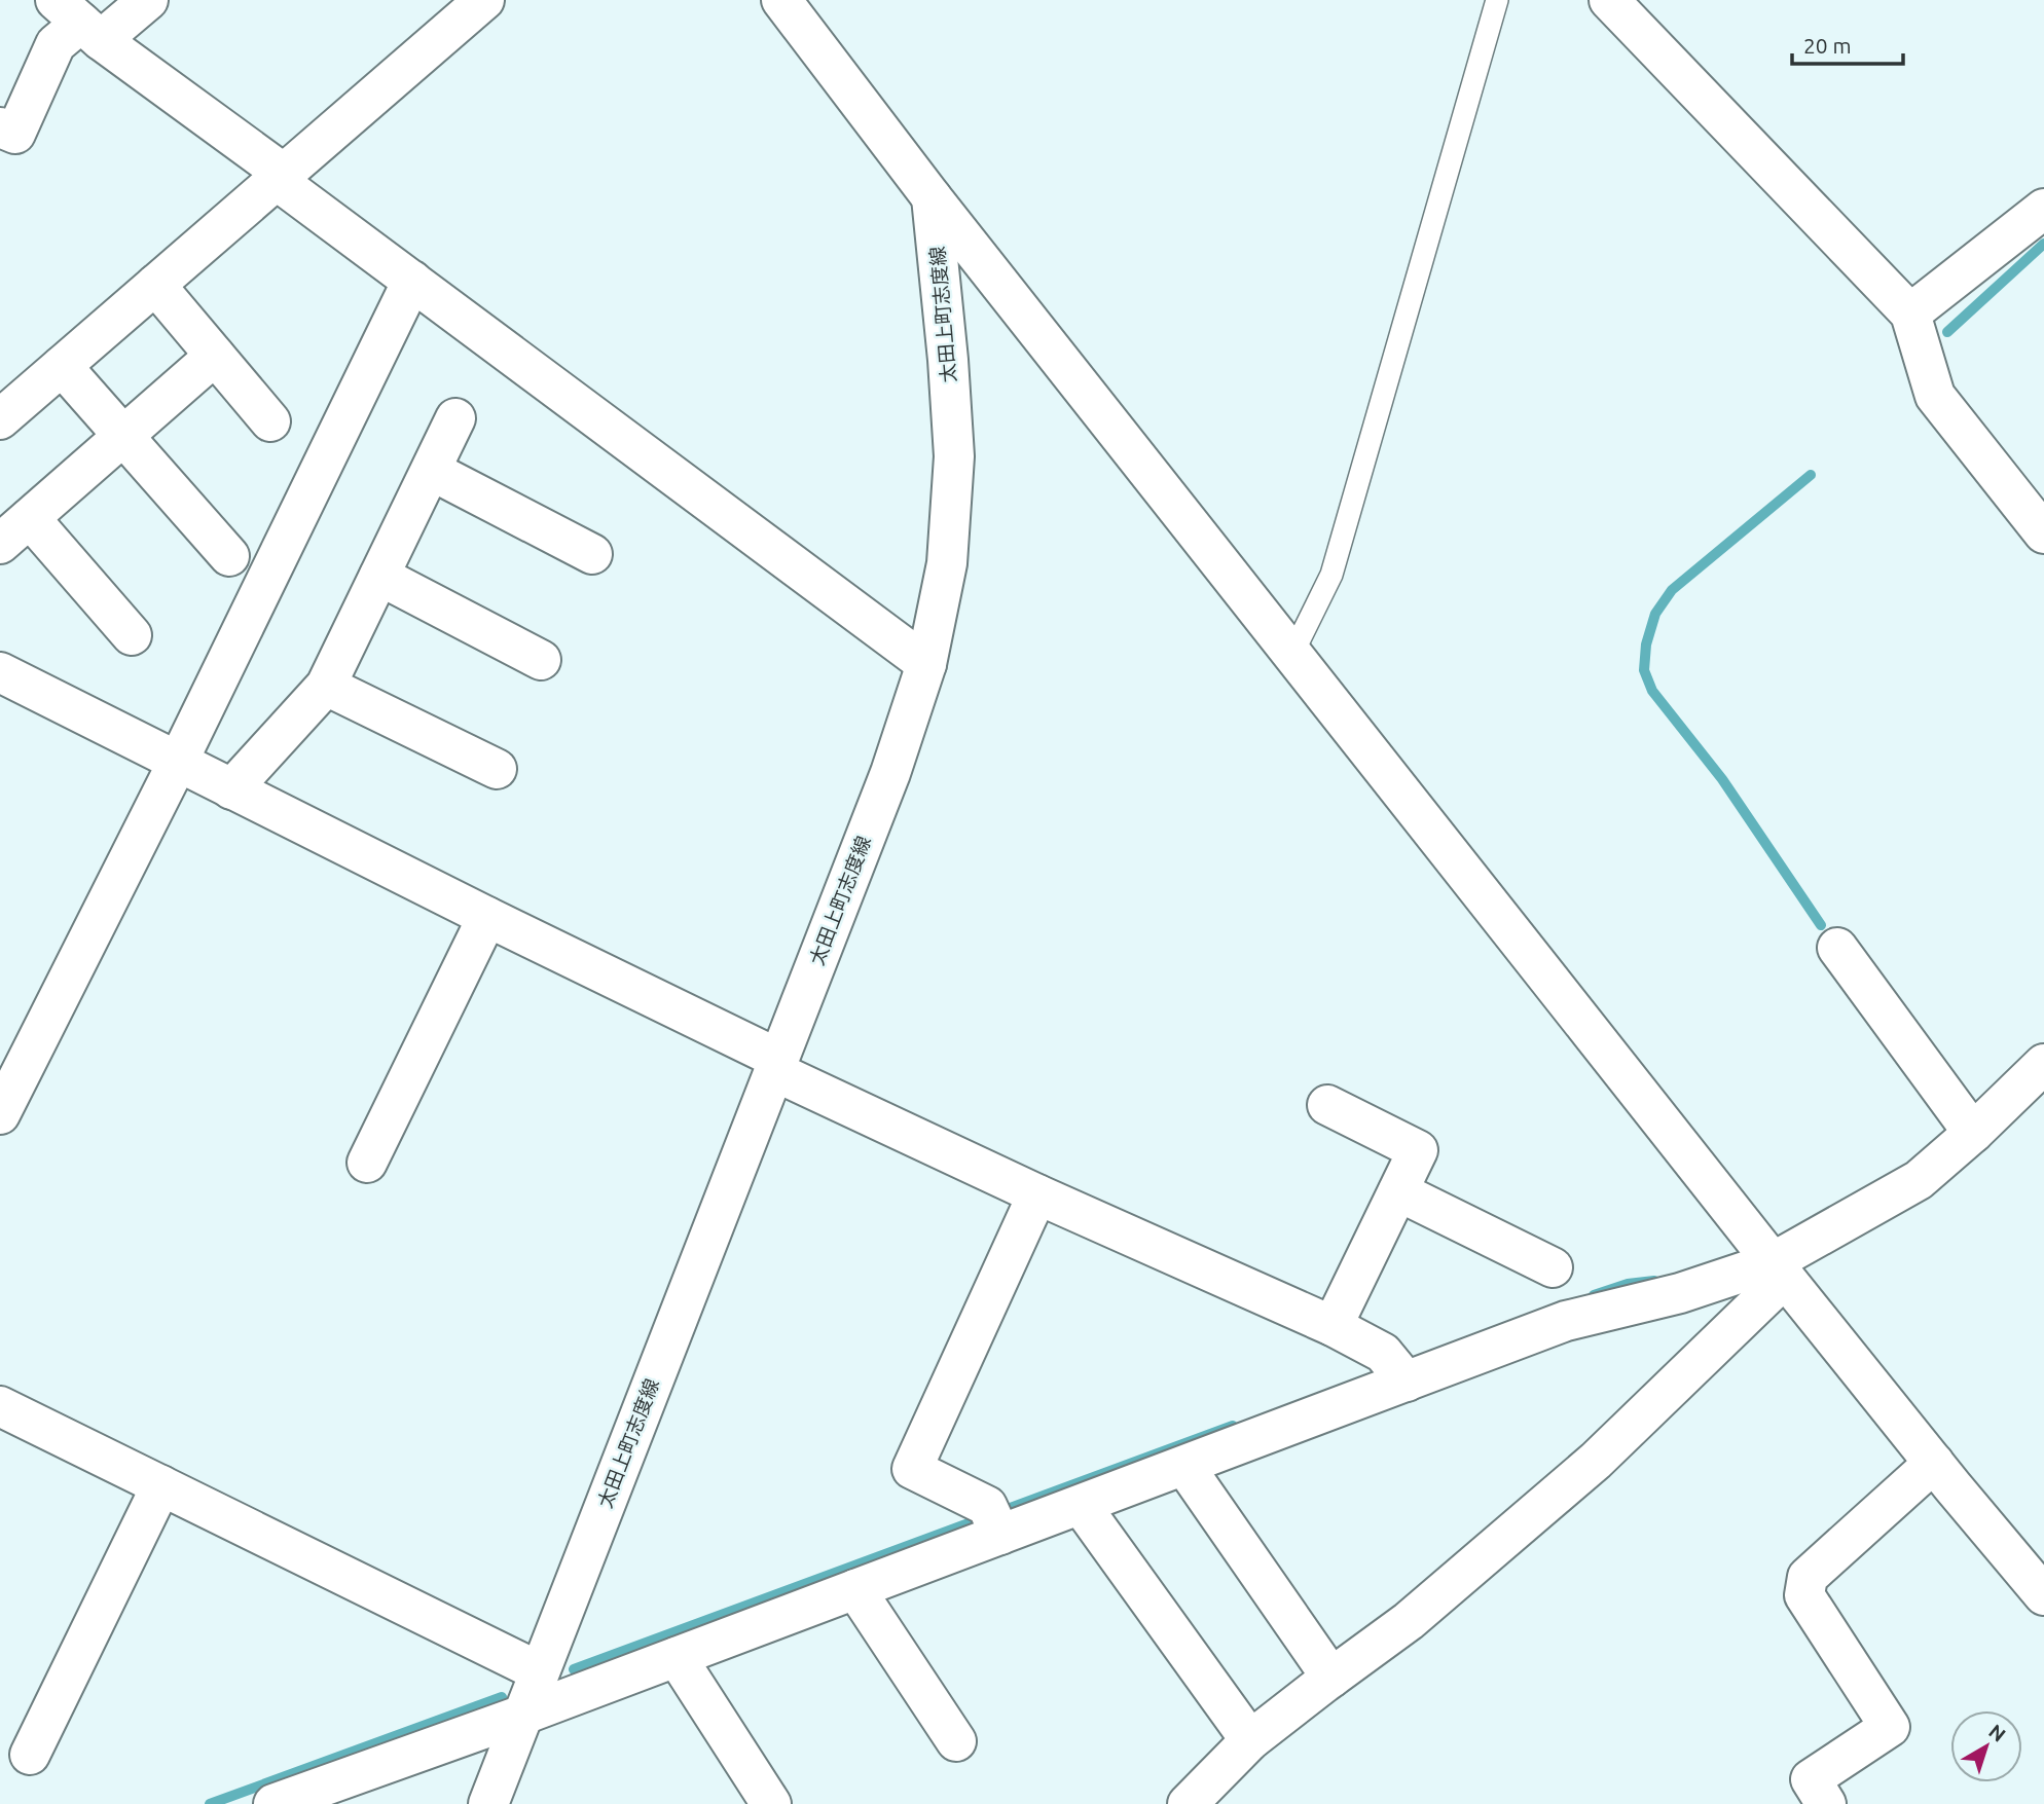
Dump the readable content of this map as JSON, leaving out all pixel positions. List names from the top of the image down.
{
  "streets": {
    "street": ["太田上町志度線"]
  },
  "scale_bar": "20 m",
  "north": "top right"
}
